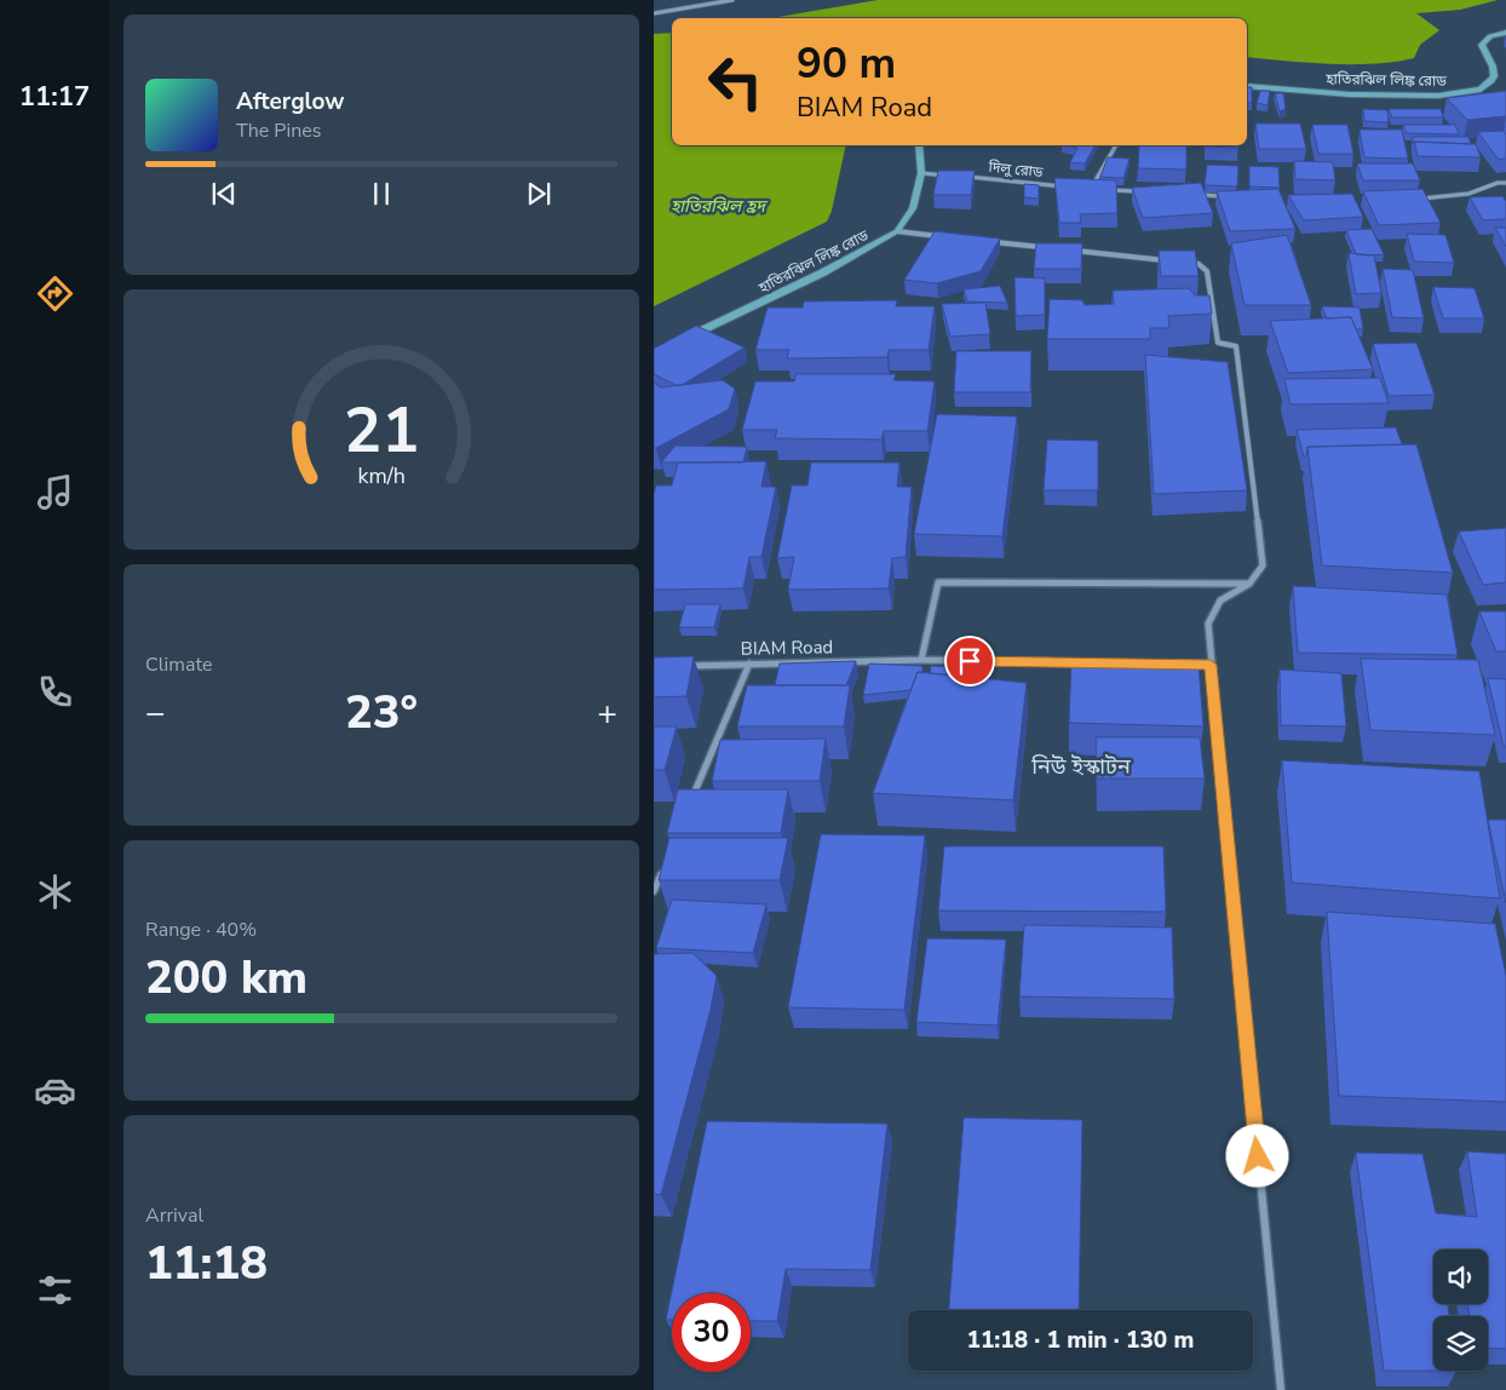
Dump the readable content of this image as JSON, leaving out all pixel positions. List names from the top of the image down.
{
  "streets": {
    "street": ["হাতিরঝিল লিঙ্ক রোড", "দিলু রোড", "BIAM Road"]
  },
  "districts": ["নিউ ইস্কাটন"],
  "water": ["হাতিরঝিল হ্রদ"],
  "page": {
    "tabs": "11:17",
    "turn": ["90 m", "BIAM Road"],
    "song": ["Afterglow", "The Pines"],
    "tile": [
      "Climate",
      ["Range · 40%", "200 km"],
      ["Arrival", "11:18"]
    ],
    "heat": ["−", "23°", "+"],
    "limit": "30",
    "trip": "11:18 · 1 min · 130 m",
    "gauge": ["21", "km/h"]
  }
}
